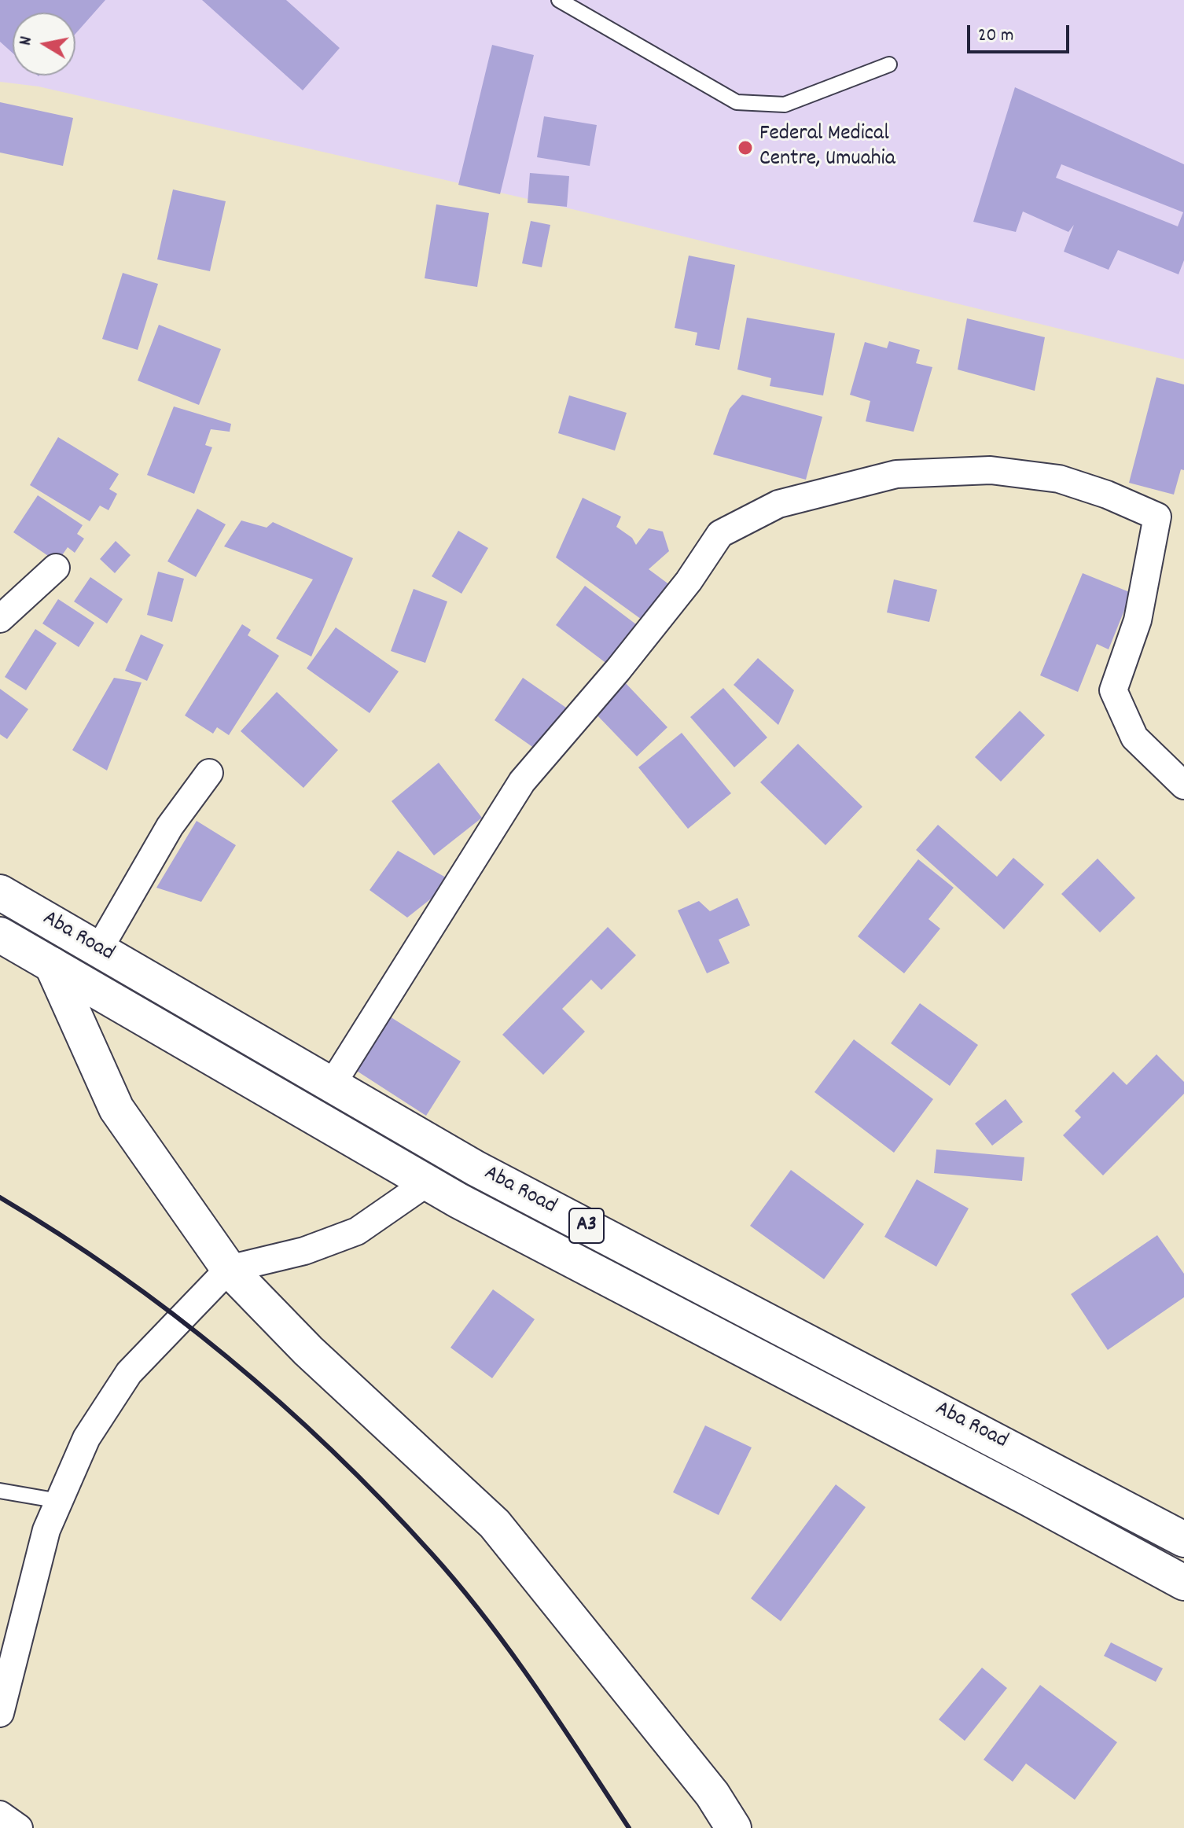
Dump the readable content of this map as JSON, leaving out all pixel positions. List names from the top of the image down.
{
  "streets": {
    "main road": ["Aba Road", "A3"]
  },
  "places": ["Federal Medical Centre, Umuahia"],
  "scale_bar": "20 m",
  "north": "left"
}
